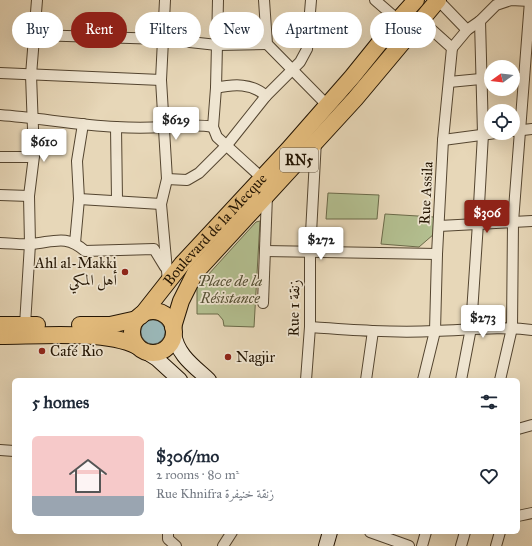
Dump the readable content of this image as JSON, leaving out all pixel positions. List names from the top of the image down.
{
  "streets": {
    "main road": ["RN5", "Boulevard de la Mecque"],
    "street": ["Rue Assila", "Rue 1 زنقة"]
  },
  "crossings": [
    ["RN5", "Boulevard de la Mecque"],
    ["Boulevard de la Mecque", "Rue 1 زنقة"]
  ],
  "parks": ["Place de la Résistance"],
  "places": ["Ahl al-Makki أهل المكي", "Café Rio", "Nagjir"],
  "north": "left",
  "page": {
    "chip": [
      "Buy",
      "Rent",
      "Filters",
      "New",
      "Apartment",
      "House"
    ],
    "price": [
      "$629",
      "$610",
      "$306",
      "$272",
      "$273"
    ],
    "heading": "5 homes",
    "list": [
      {
        "name": "$306/mo",
        "note": "2 rooms · 80 m² · Rue Khnifra زنقة خنيفرة"
      }
    ]
  }
}
